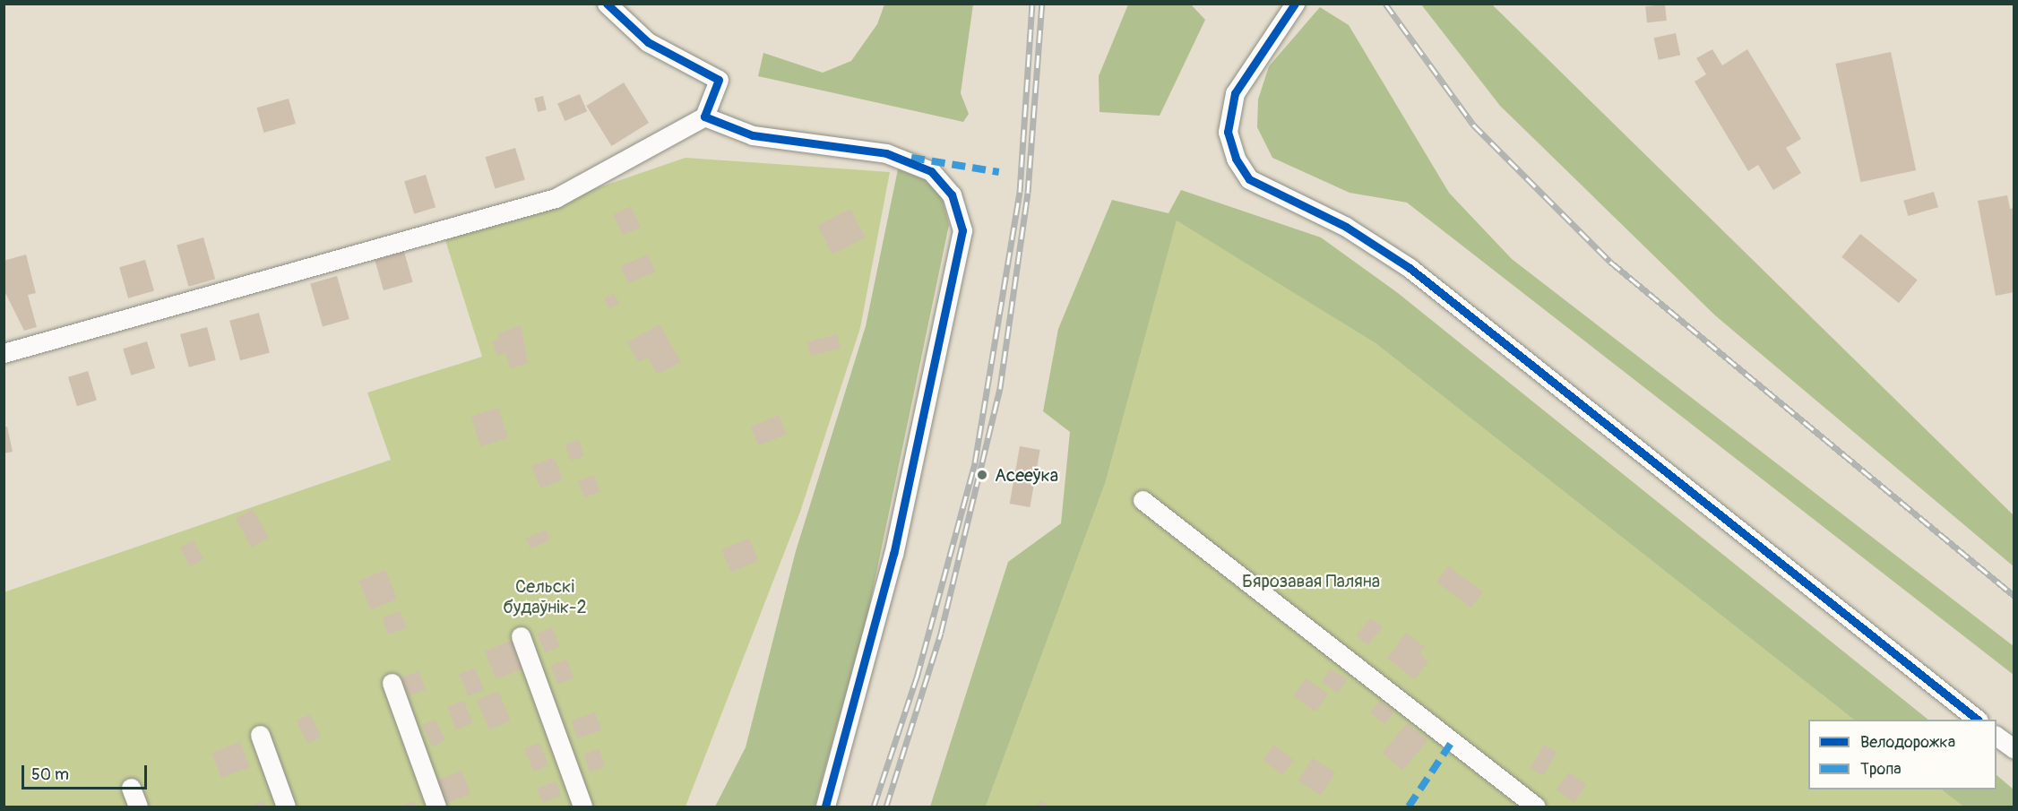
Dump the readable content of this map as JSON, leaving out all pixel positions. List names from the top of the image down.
{
  "parks": ["Бярозавая Паляна", "Сельскі будаўнік-2"],
  "places": ["Асееўка"],
  "legend": ["Велодорожка", "Тропа"],
  "scale_bar": "50 m"
}
